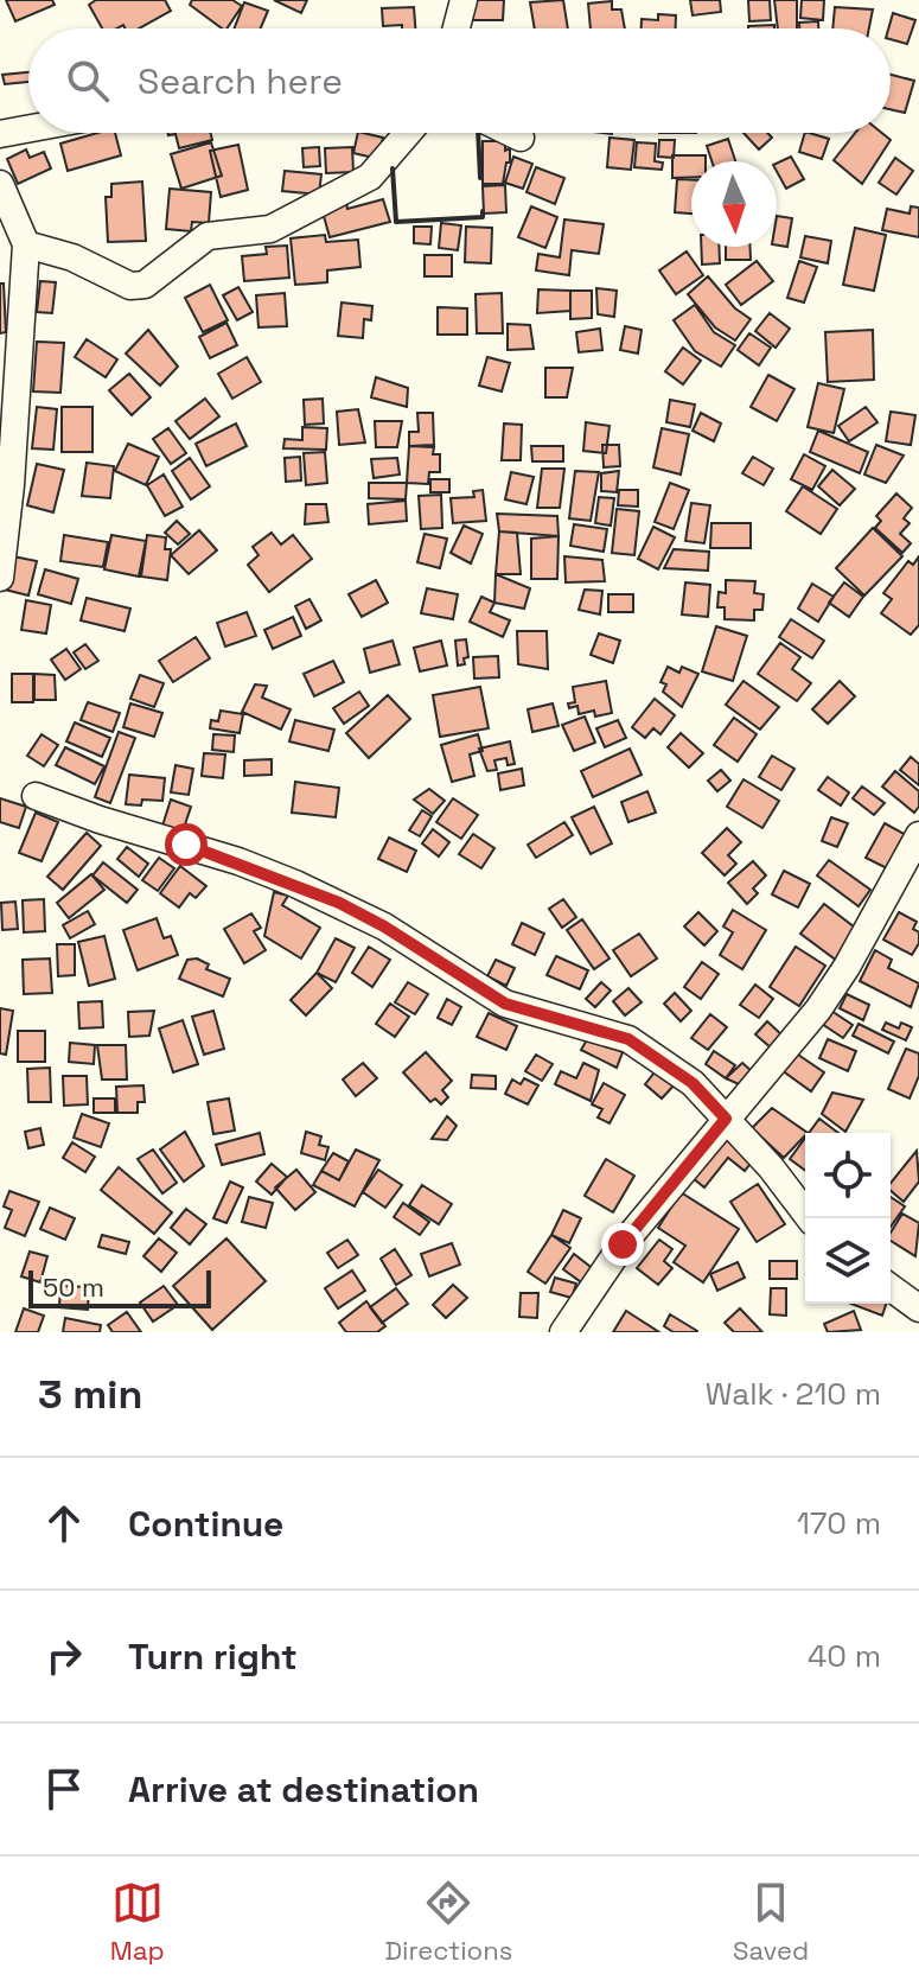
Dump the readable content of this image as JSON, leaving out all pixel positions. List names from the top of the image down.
{
  "scale_bar": "50 m",
  "north": "bottom",
  "page": {
    "search": "Search here",
    "scale": "50 m",
    "heading": ["3 min", "Walk · 210 m"],
    "list": [
      ["Continue", "170 m"],
      ["Turn right", "40 m"],
      "Arrive at destination"
    ],
    "nav": ["Map", "Directions", "Saved"]
  }
}
